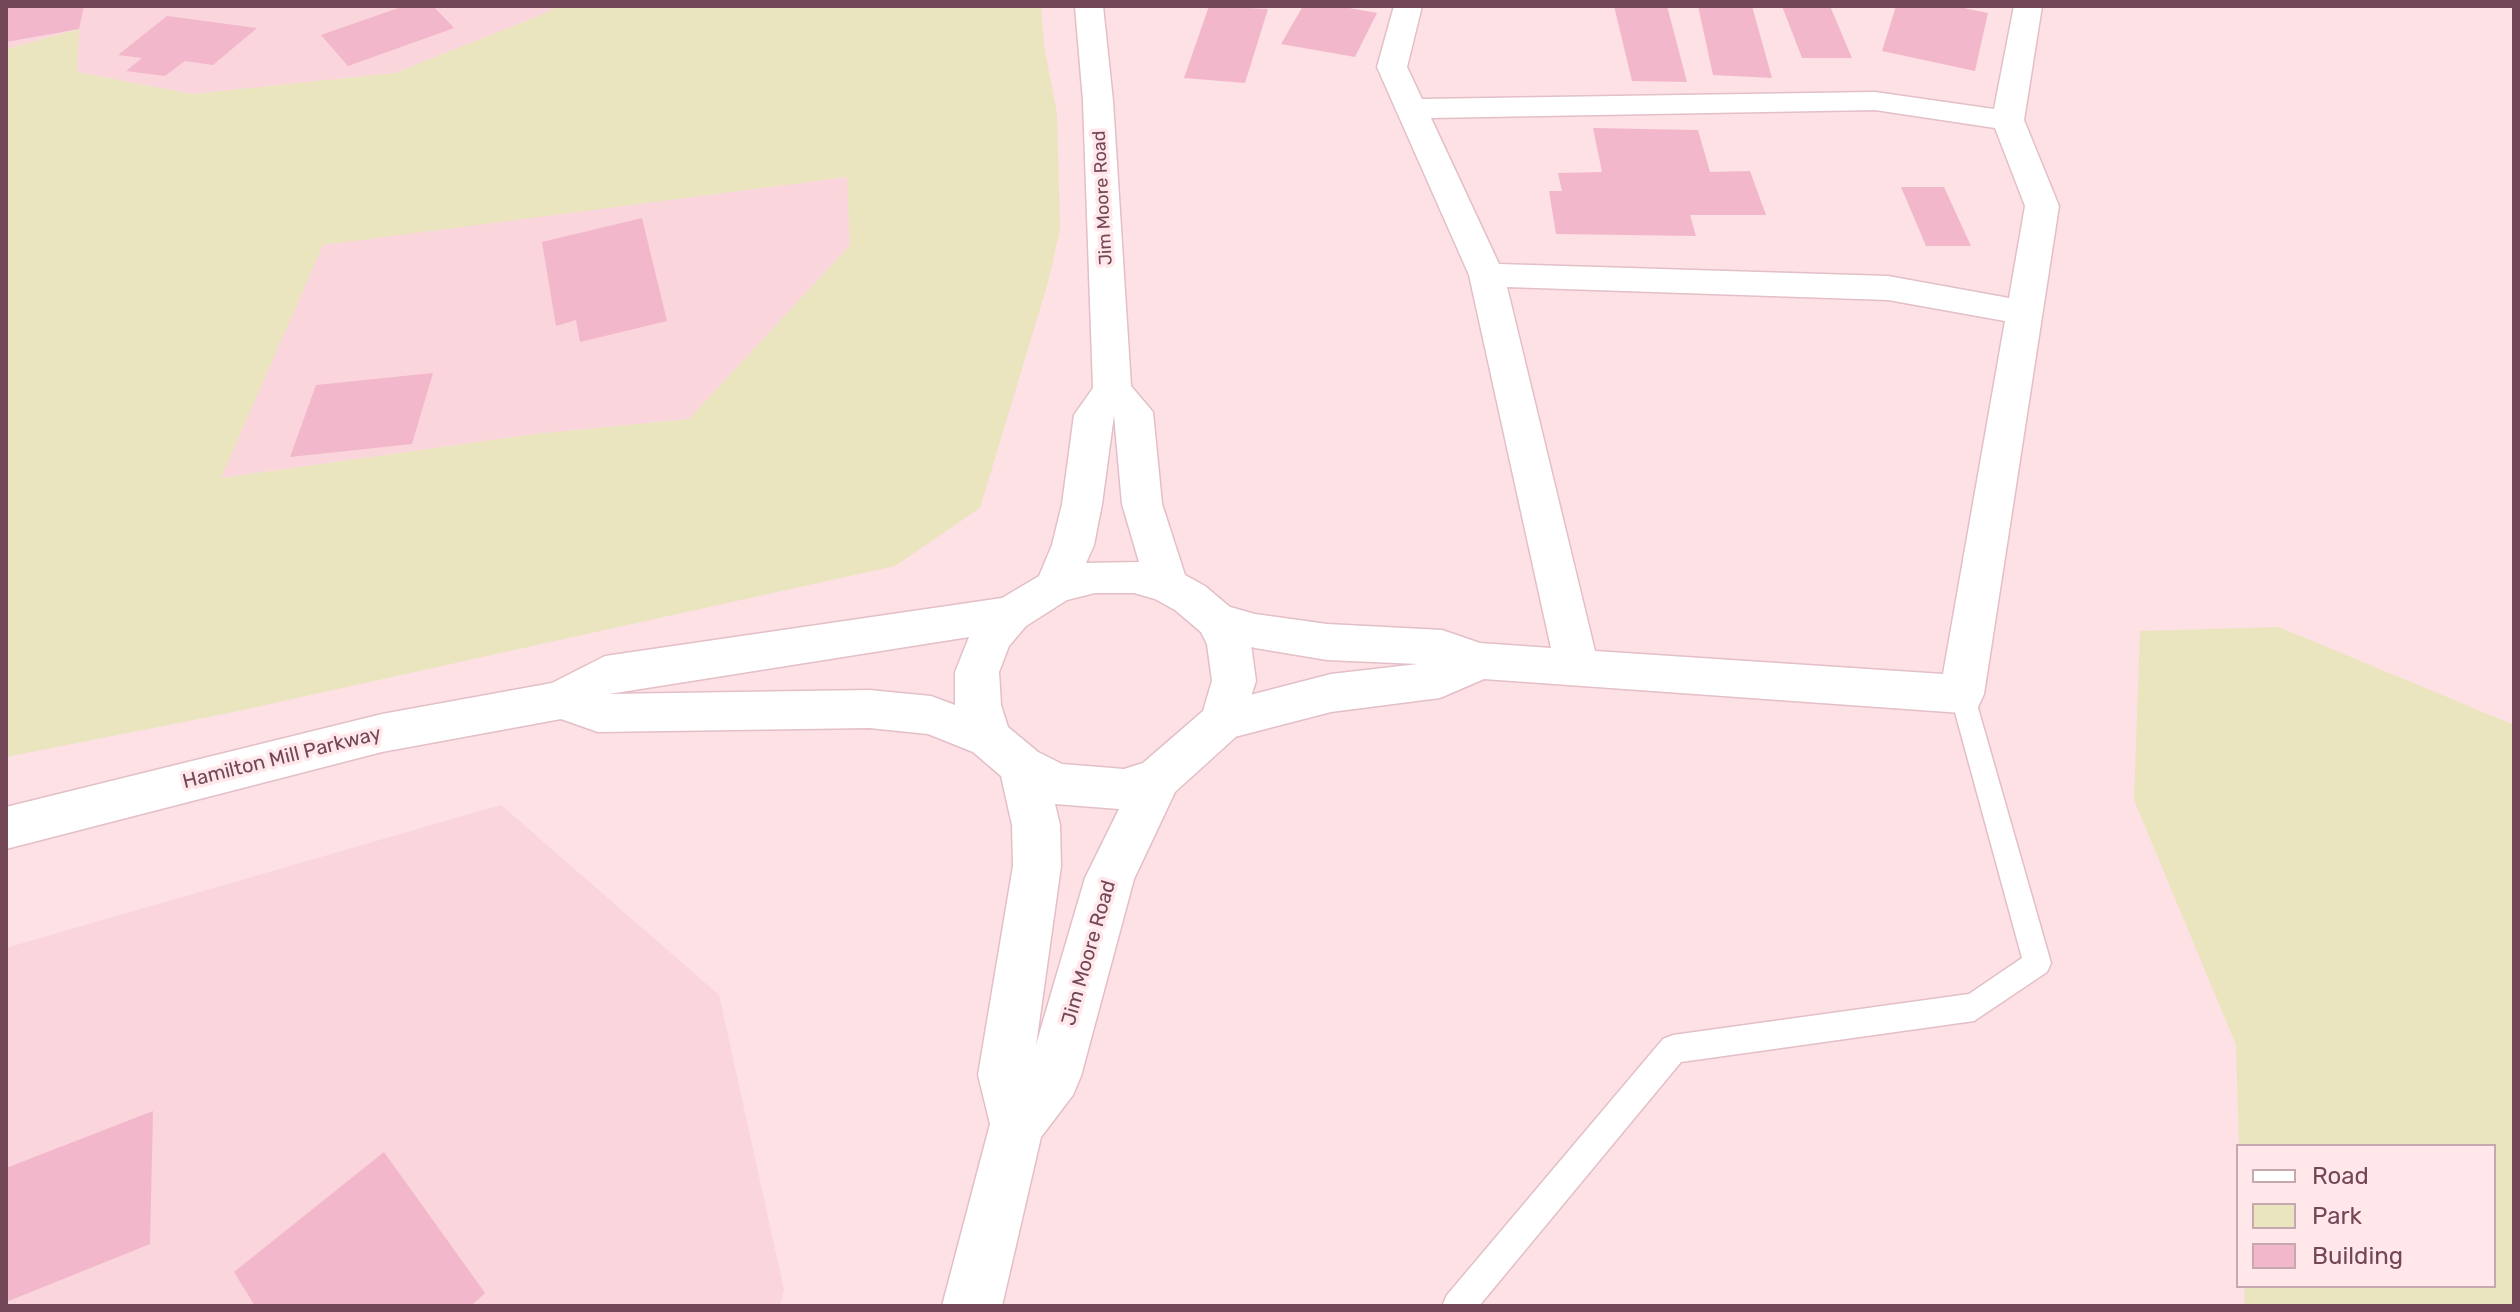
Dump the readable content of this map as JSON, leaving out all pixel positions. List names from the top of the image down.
{
  "streets": {
    "street": ["Jim Moore Road", "Hamilton Mill Parkway"]
  },
  "crossings": [
    ["Jim Moore Road", "Hamilton Mill Parkway"]
  ],
  "legend": ["Road", "Park", "Building"]
}
